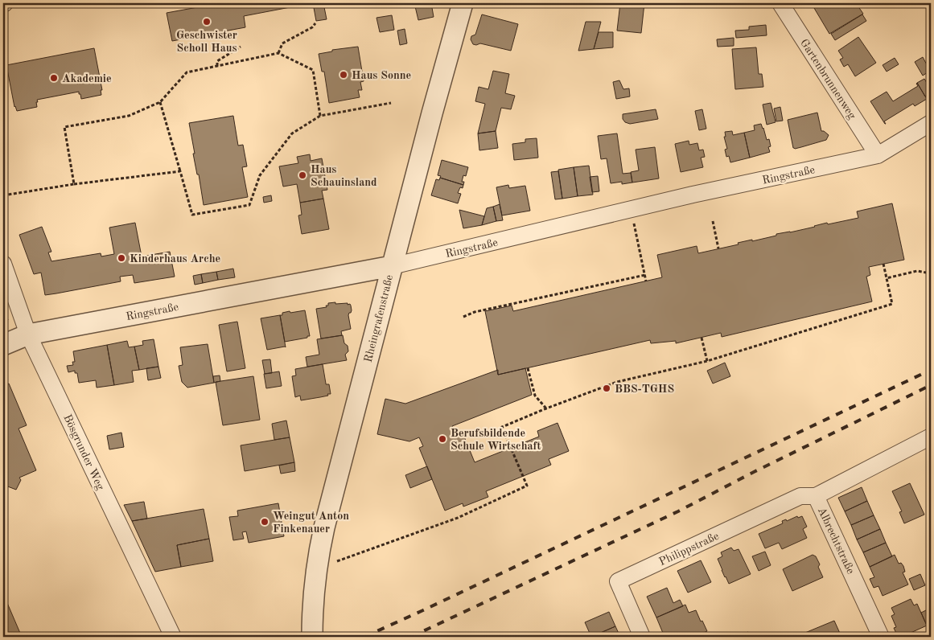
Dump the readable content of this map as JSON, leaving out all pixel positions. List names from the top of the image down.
{
  "streets": {
    "street": [
      "Gartenbrunnenweg",
      "Ringstraße",
      "Rheingrafenstraße",
      "Bösgrunder Weg",
      "Albrechtstraße",
      "Philippstraße"
    ]
  },
  "crossings": [
    ["Gartenbrunnenweg", "Ringstraße"],
    ["Ringstraße", "Rheingrafenstraße"],
    ["Ringstraße", "Bösgrunder Weg"],
    ["Albrechtstraße", "Philippstraße"]
  ],
  "places": [
    "Geschwister Scholl Haus",
    "Haus Sonne",
    "Akademie",
    "Haus Schauinsland",
    "Kinderhaus Arche",
    "BBS-TGHS",
    "Berufsbildende Schule Wirtschaft",
    "Weingut Anton Finkenauer"
  ]
}
